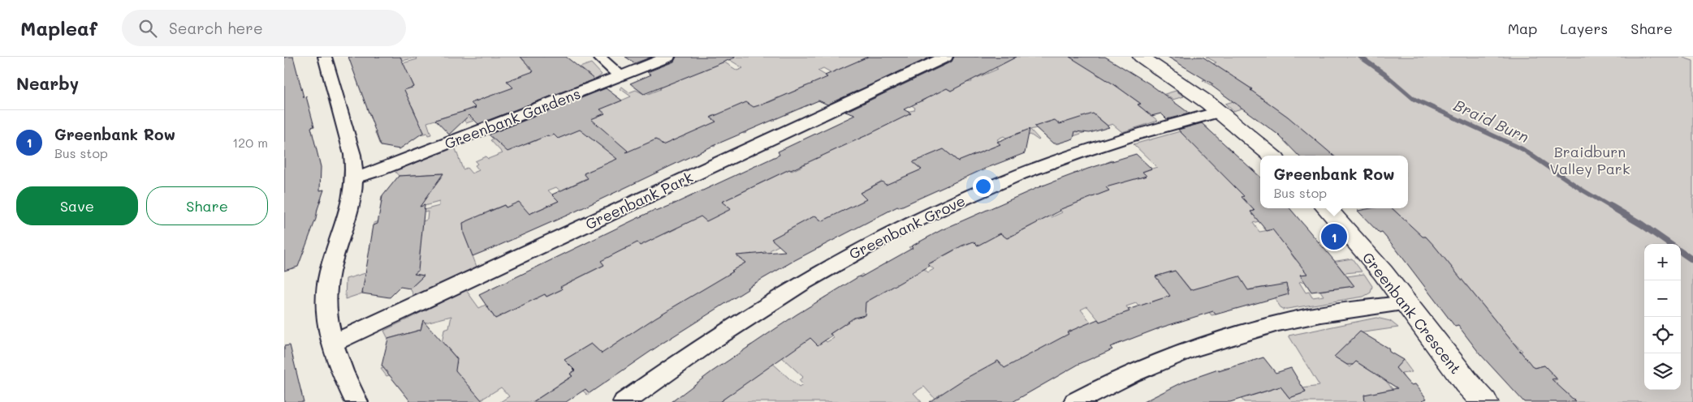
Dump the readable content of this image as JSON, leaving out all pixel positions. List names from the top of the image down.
{
  "streets": {
    "street": [
      "Greenbank Gardens",
      "Greenbank Park",
      "Greenbank Grove",
      "Greenbank Crescent"
    ]
  },
  "water": ["Braid Burn"],
  "parks": ["Braidburn Valley Park"],
  "page": {
    "header": "Mapleaf",
    "search": "Search here",
    "nav": ["Map", "Layers", "Share"],
    "heading": "Nearby",
    "list": [
      {
        "mark": "1",
        "name": "Greenbank Row",
        "note": "Bus stop",
        "value": "120 m"
      }
    ],
    "popup": ["Greenbank Row", "Bus stop"],
    "buttons": ["Save", "Share"],
    "pins": "1",
    "map_buttons": ["+", "−"]
  }
}
